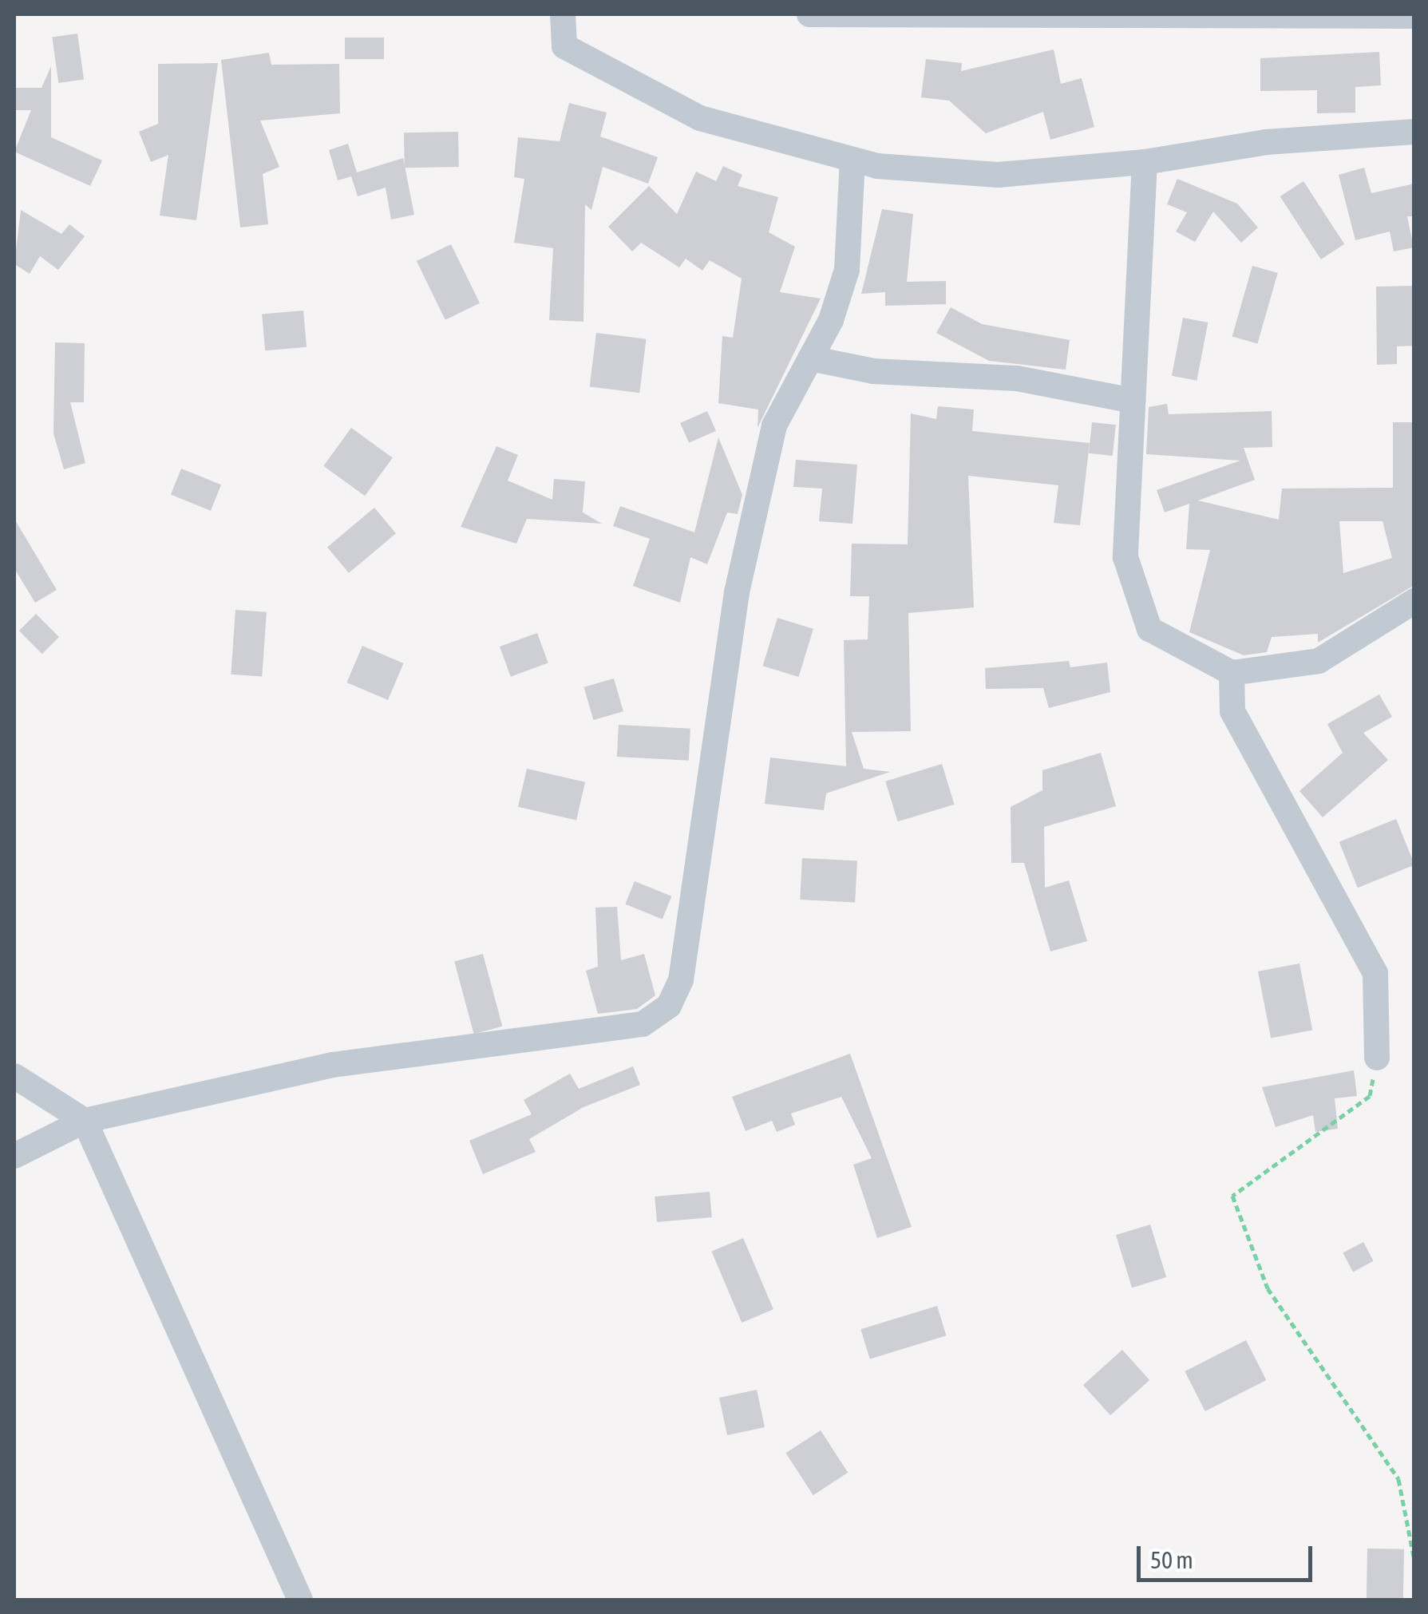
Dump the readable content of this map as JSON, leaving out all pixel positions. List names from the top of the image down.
{
  "scale_bar": "50 m"
}
